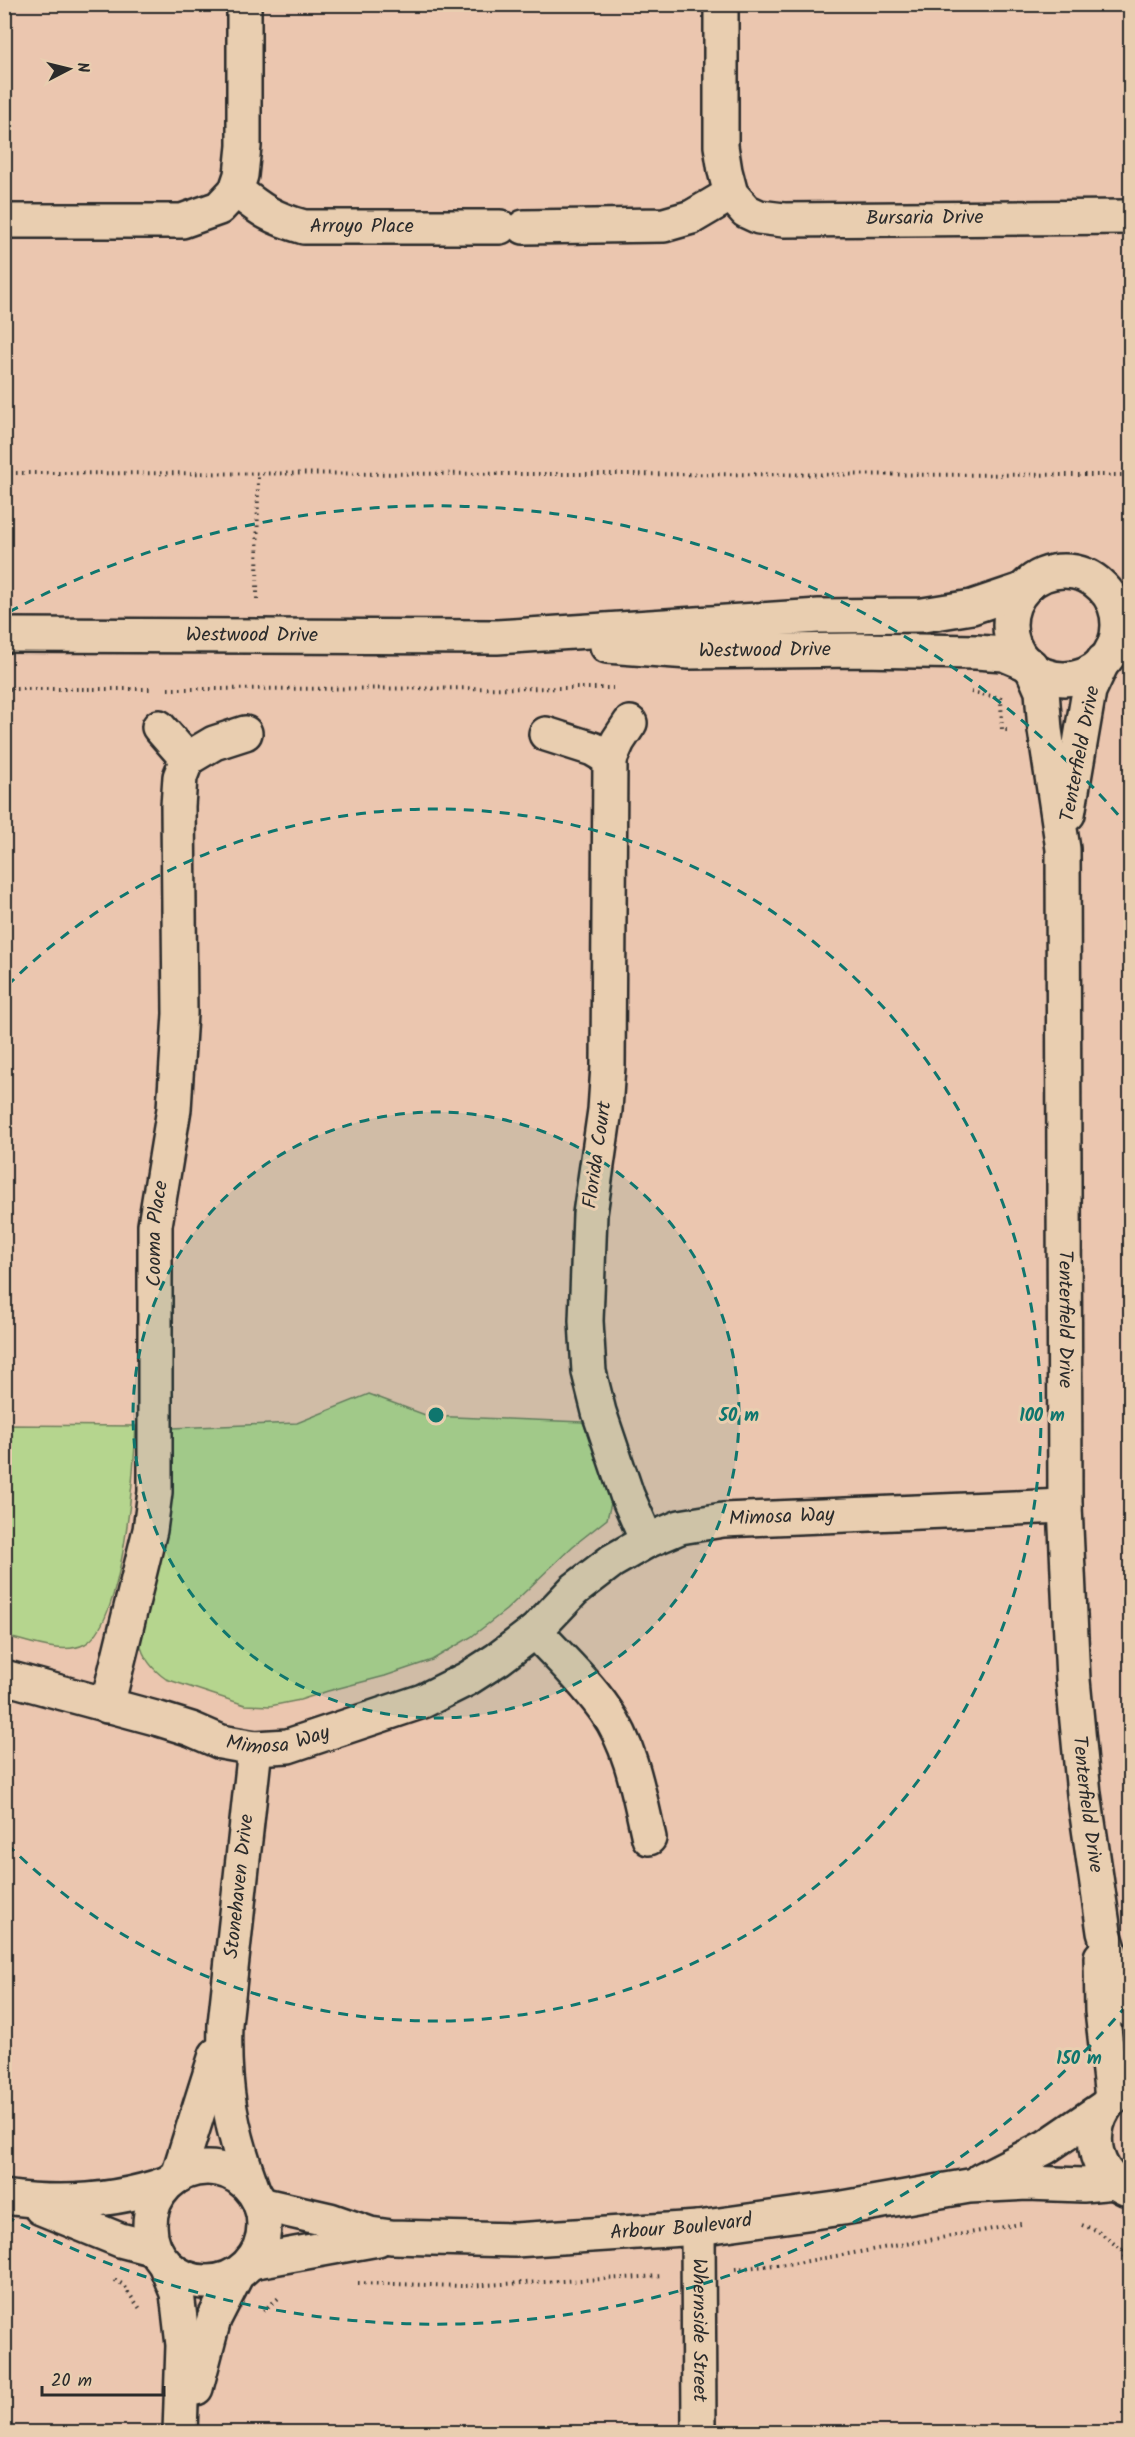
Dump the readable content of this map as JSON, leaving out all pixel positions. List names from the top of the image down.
{
  "streets": {
    "street": [
      "Bursaria Drive",
      "Arroyo Place",
      "Westwood Drive",
      "Tenterfield Drive",
      "Florida Court",
      "Cooma Place",
      "Mimosa Way",
      "Stonehaven Drive",
      "Arbour Boulevard",
      "Whernside Street"
    ]
  },
  "crossings": [
    ["Bursaria Drive", "Arroyo Place"],
    ["Westwood Drive", "Tenterfield Drive"],
    ["Tenterfield Drive", "Mimosa Way"],
    ["Florida Court", "Mimosa Way"],
    ["Cooma Place", "Mimosa Way"],
    ["Mimosa Way", "Stonehaven Drive"],
    ["Stonehaven Drive", "Arbour Boulevard"],
    ["Arbour Boulevard", "Whernside Street"]
  ],
  "scale_bar": "20 m",
  "north": "right",
  "rings": ["50 m", "100 m", "150 m"]
}
